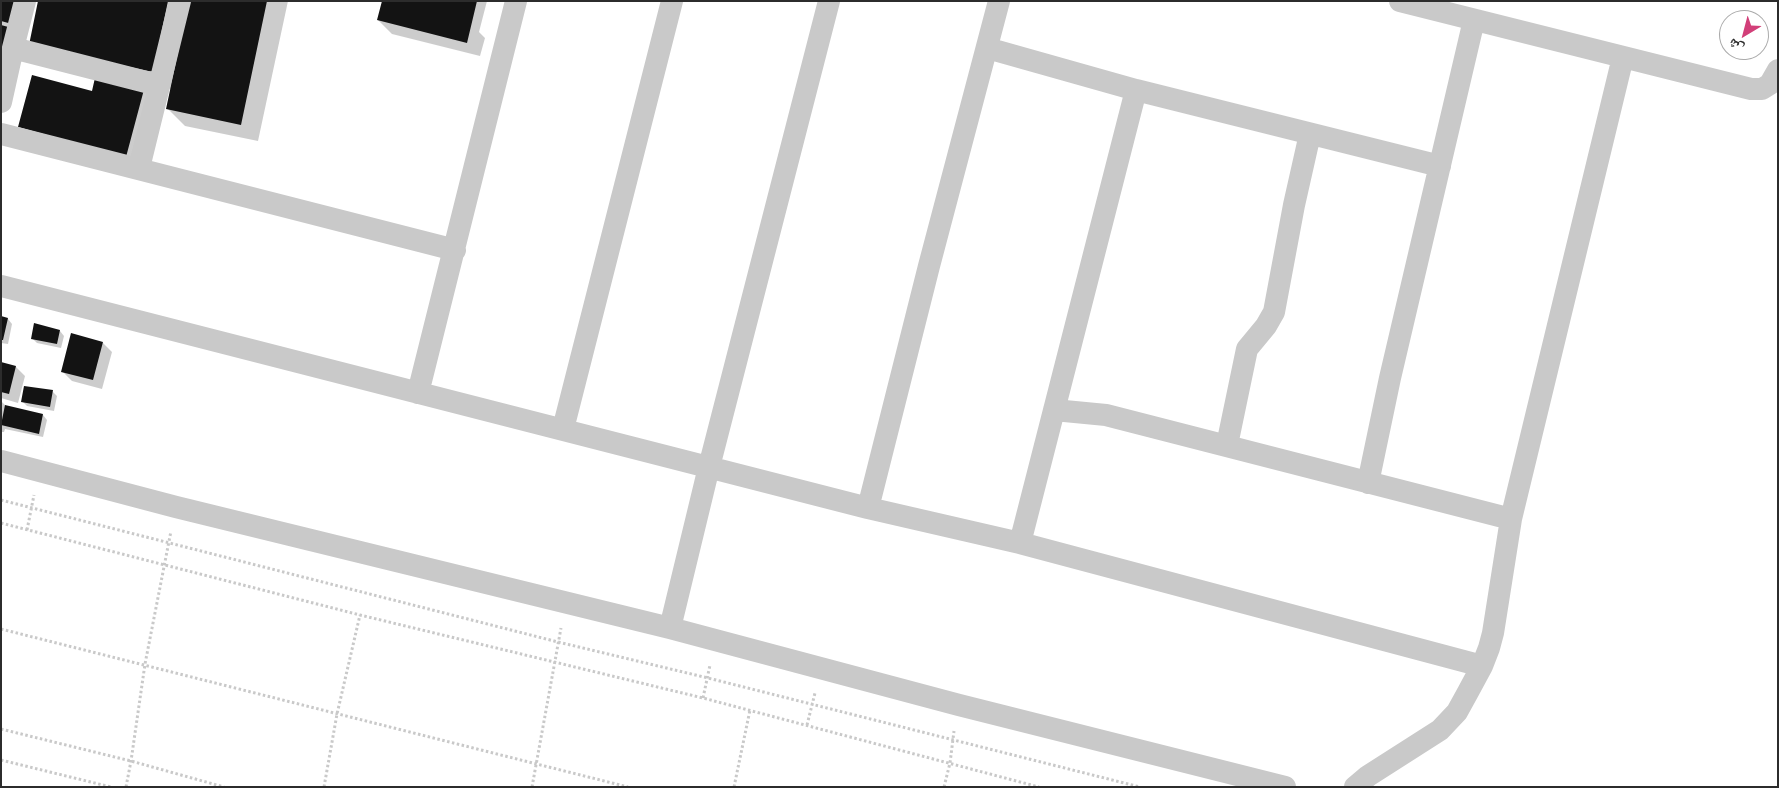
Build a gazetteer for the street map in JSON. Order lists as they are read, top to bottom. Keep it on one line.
{"north":"bottom left"}
